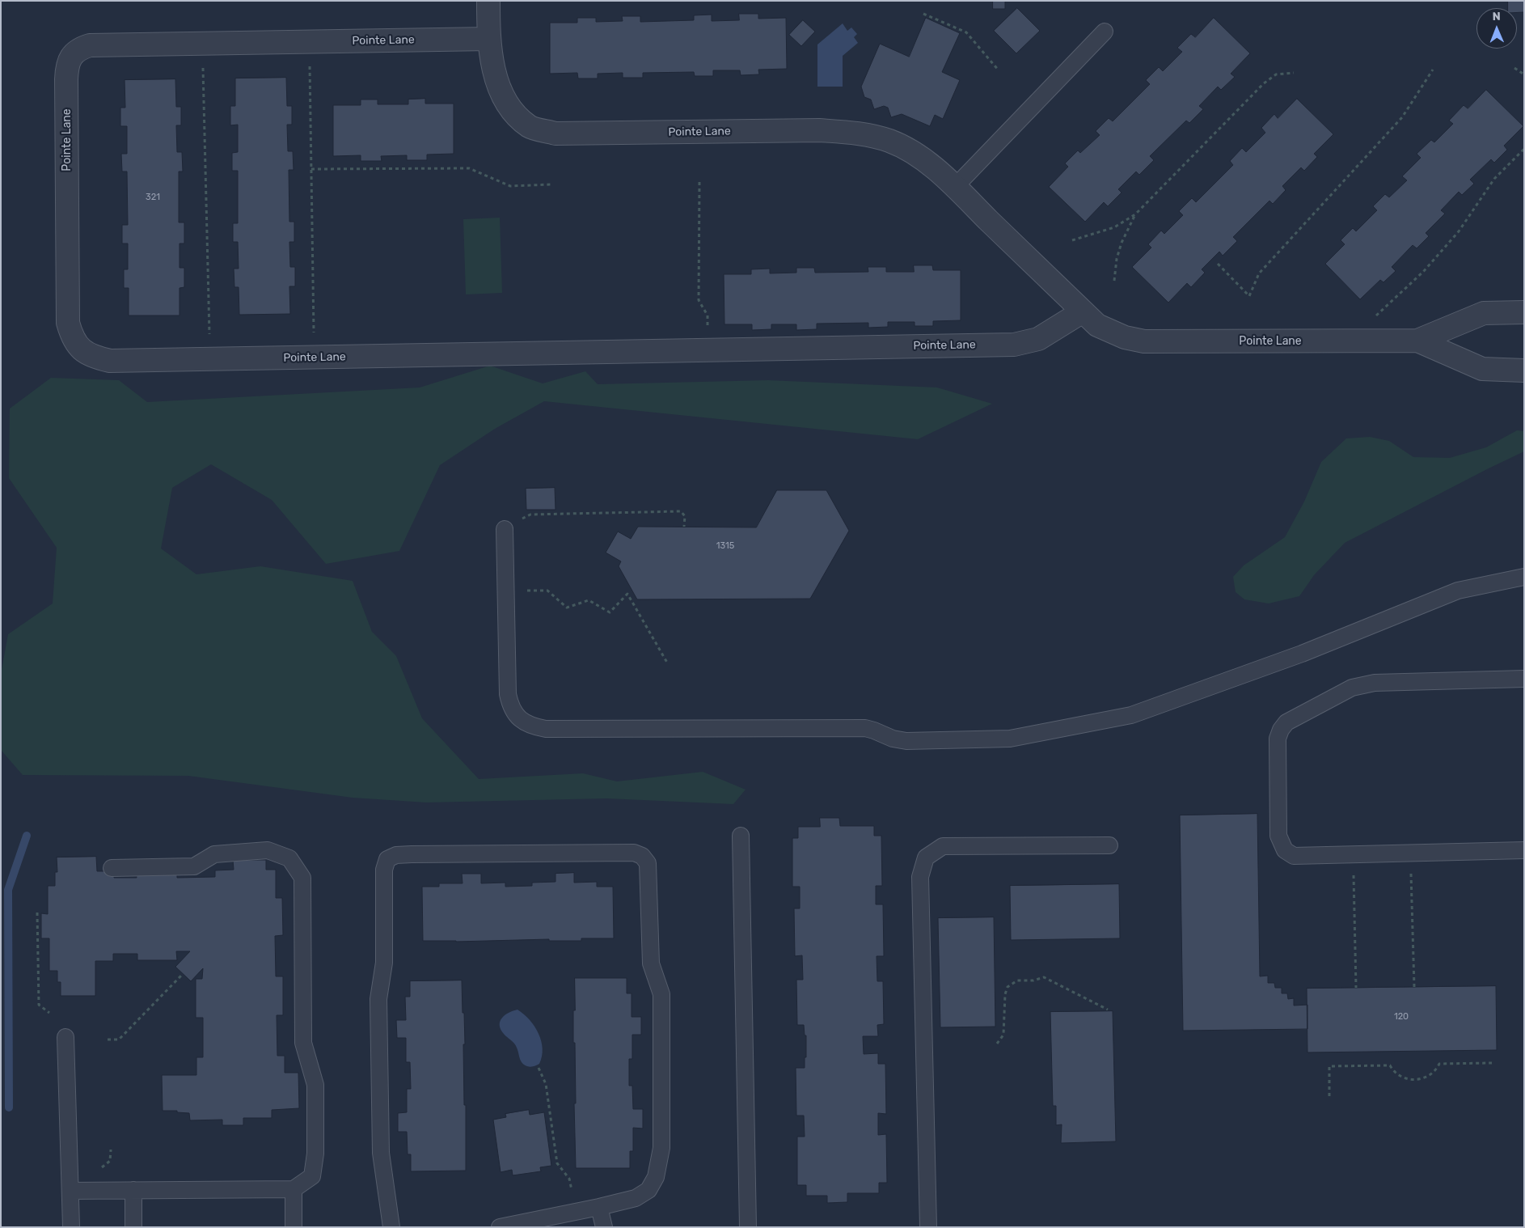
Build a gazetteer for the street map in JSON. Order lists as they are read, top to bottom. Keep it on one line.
{"streets":{"street":["Pointe Lane"]},"house_numbers":["321","1315","120"],"north":"top"}
